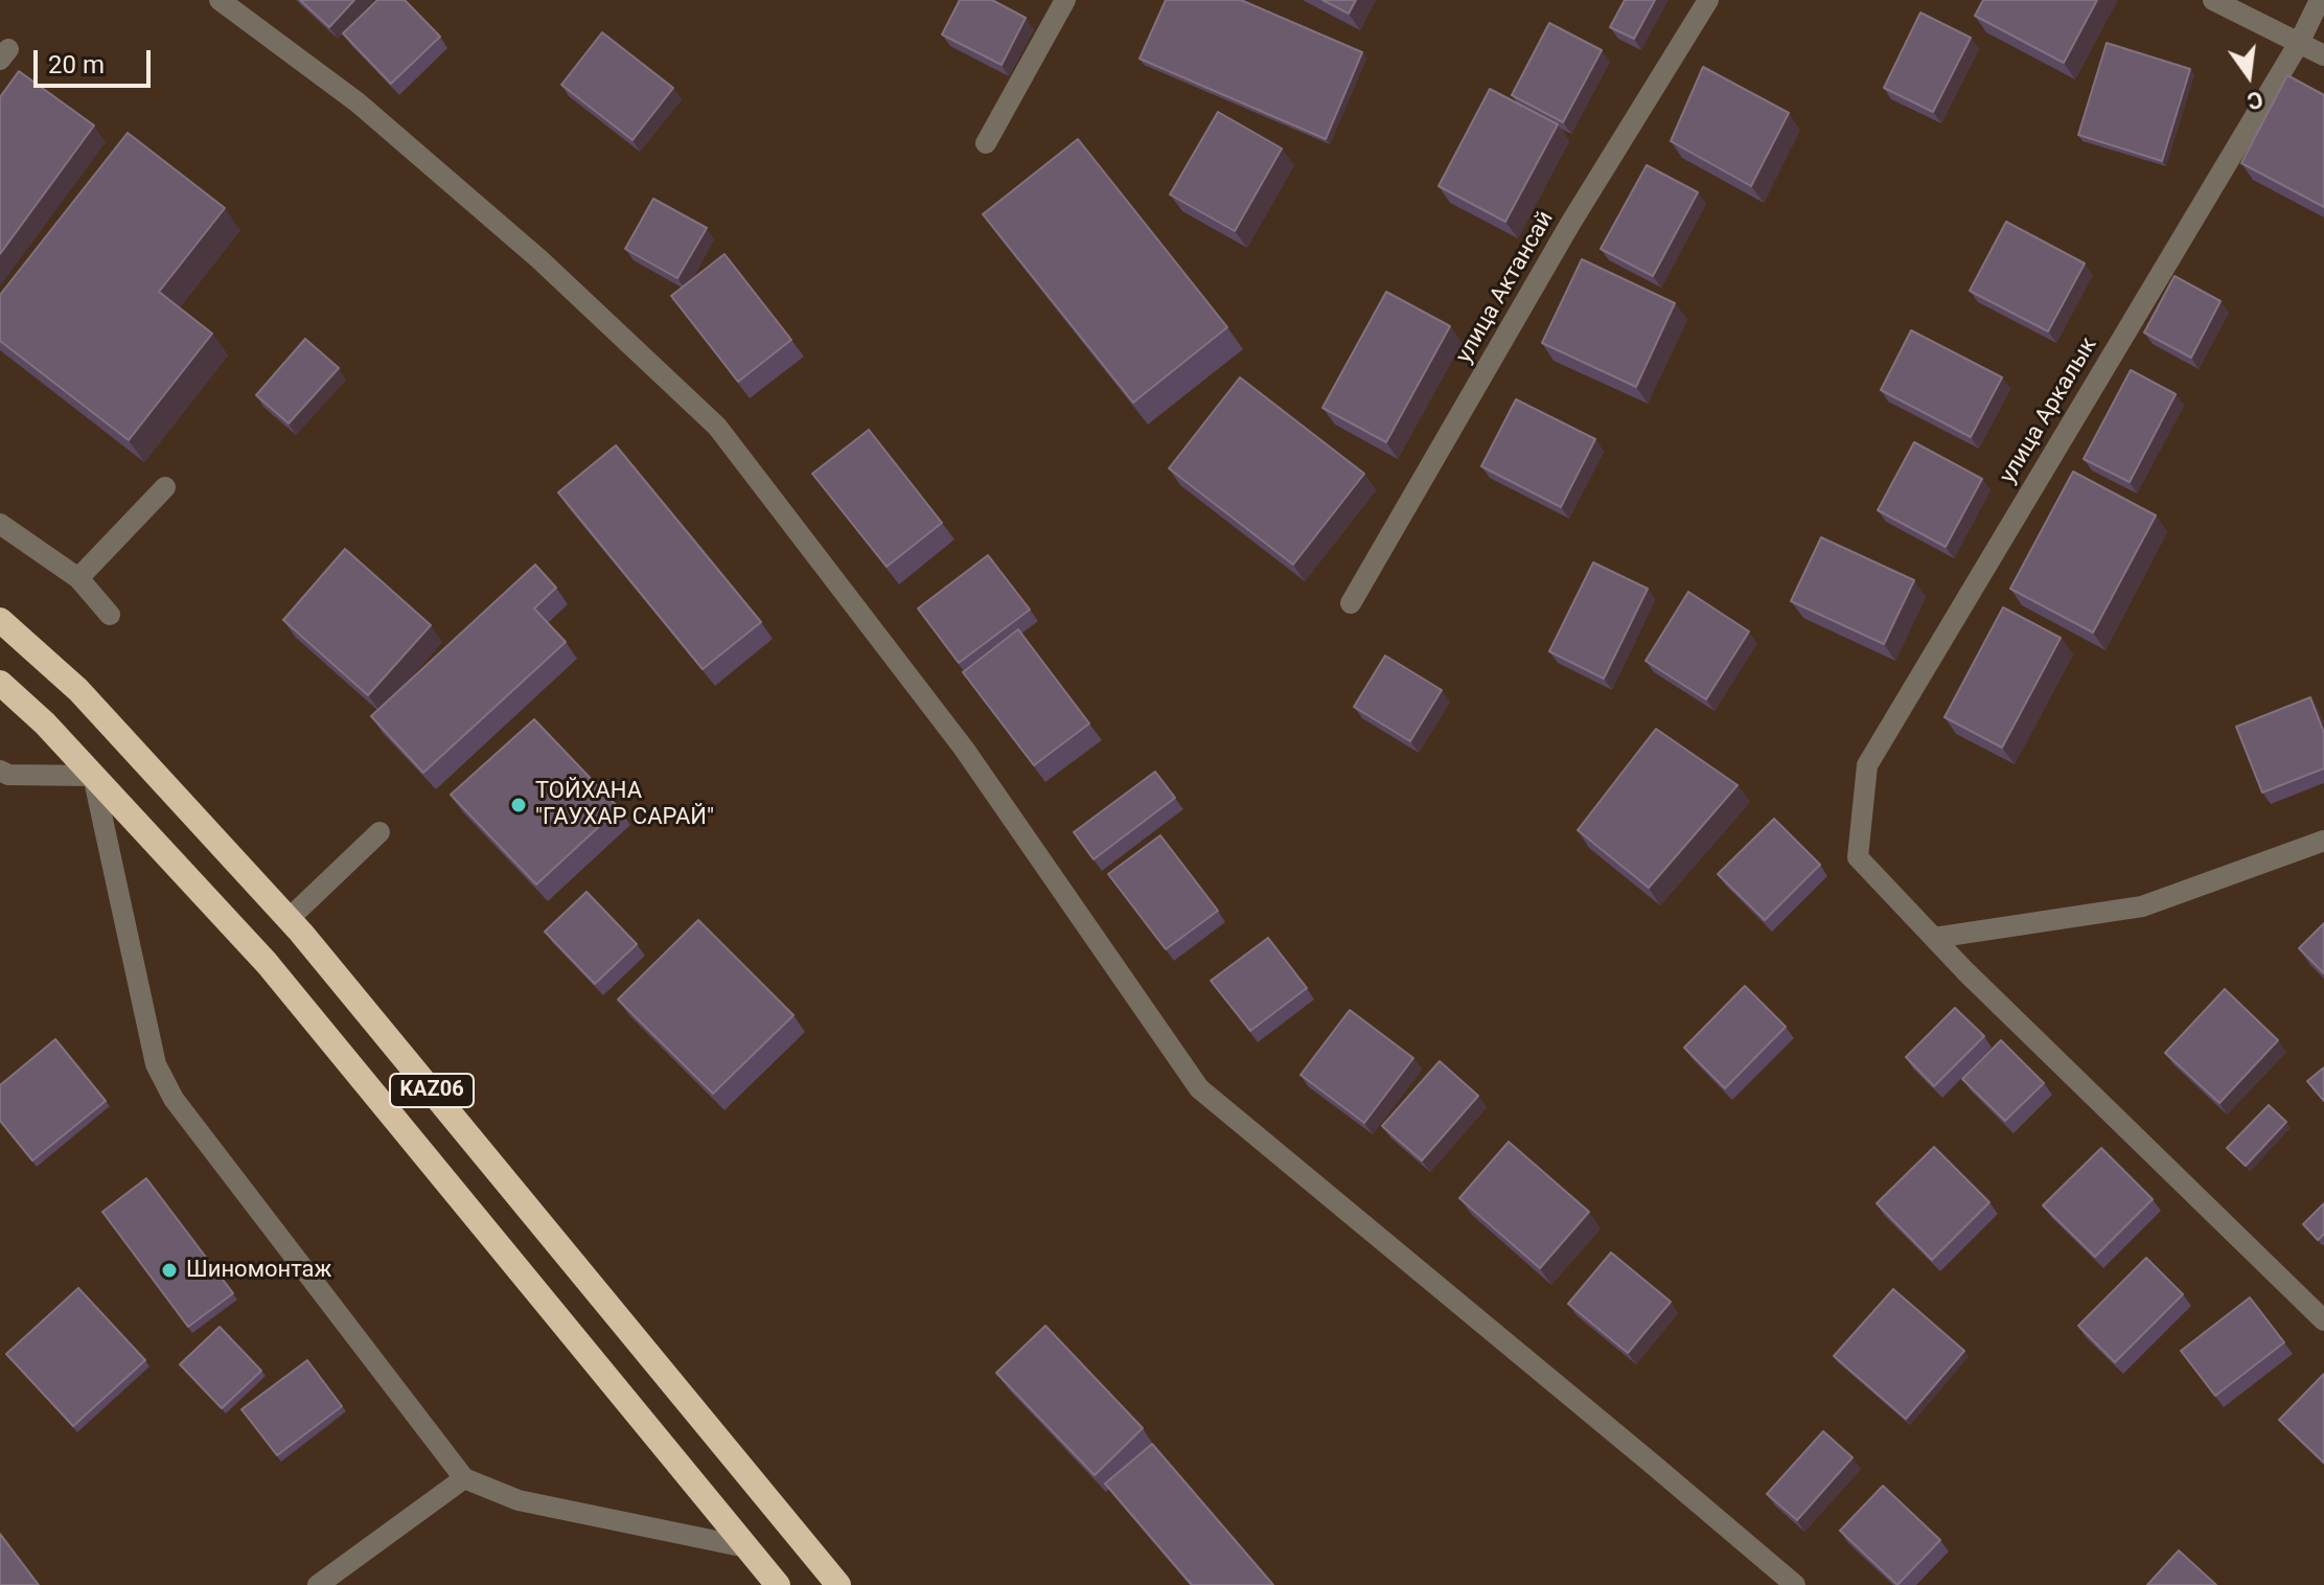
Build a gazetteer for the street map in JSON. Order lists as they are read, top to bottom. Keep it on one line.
{"streets":{"highway":["KАZ06"],"street":["улица Актансай","улица Аркалык"]},"places":["ТОЙХАНА \"ГАУХАР САРАЙ\"","Шиномонтаж"],"scale_bar":"20 m","north":"bottom"}
